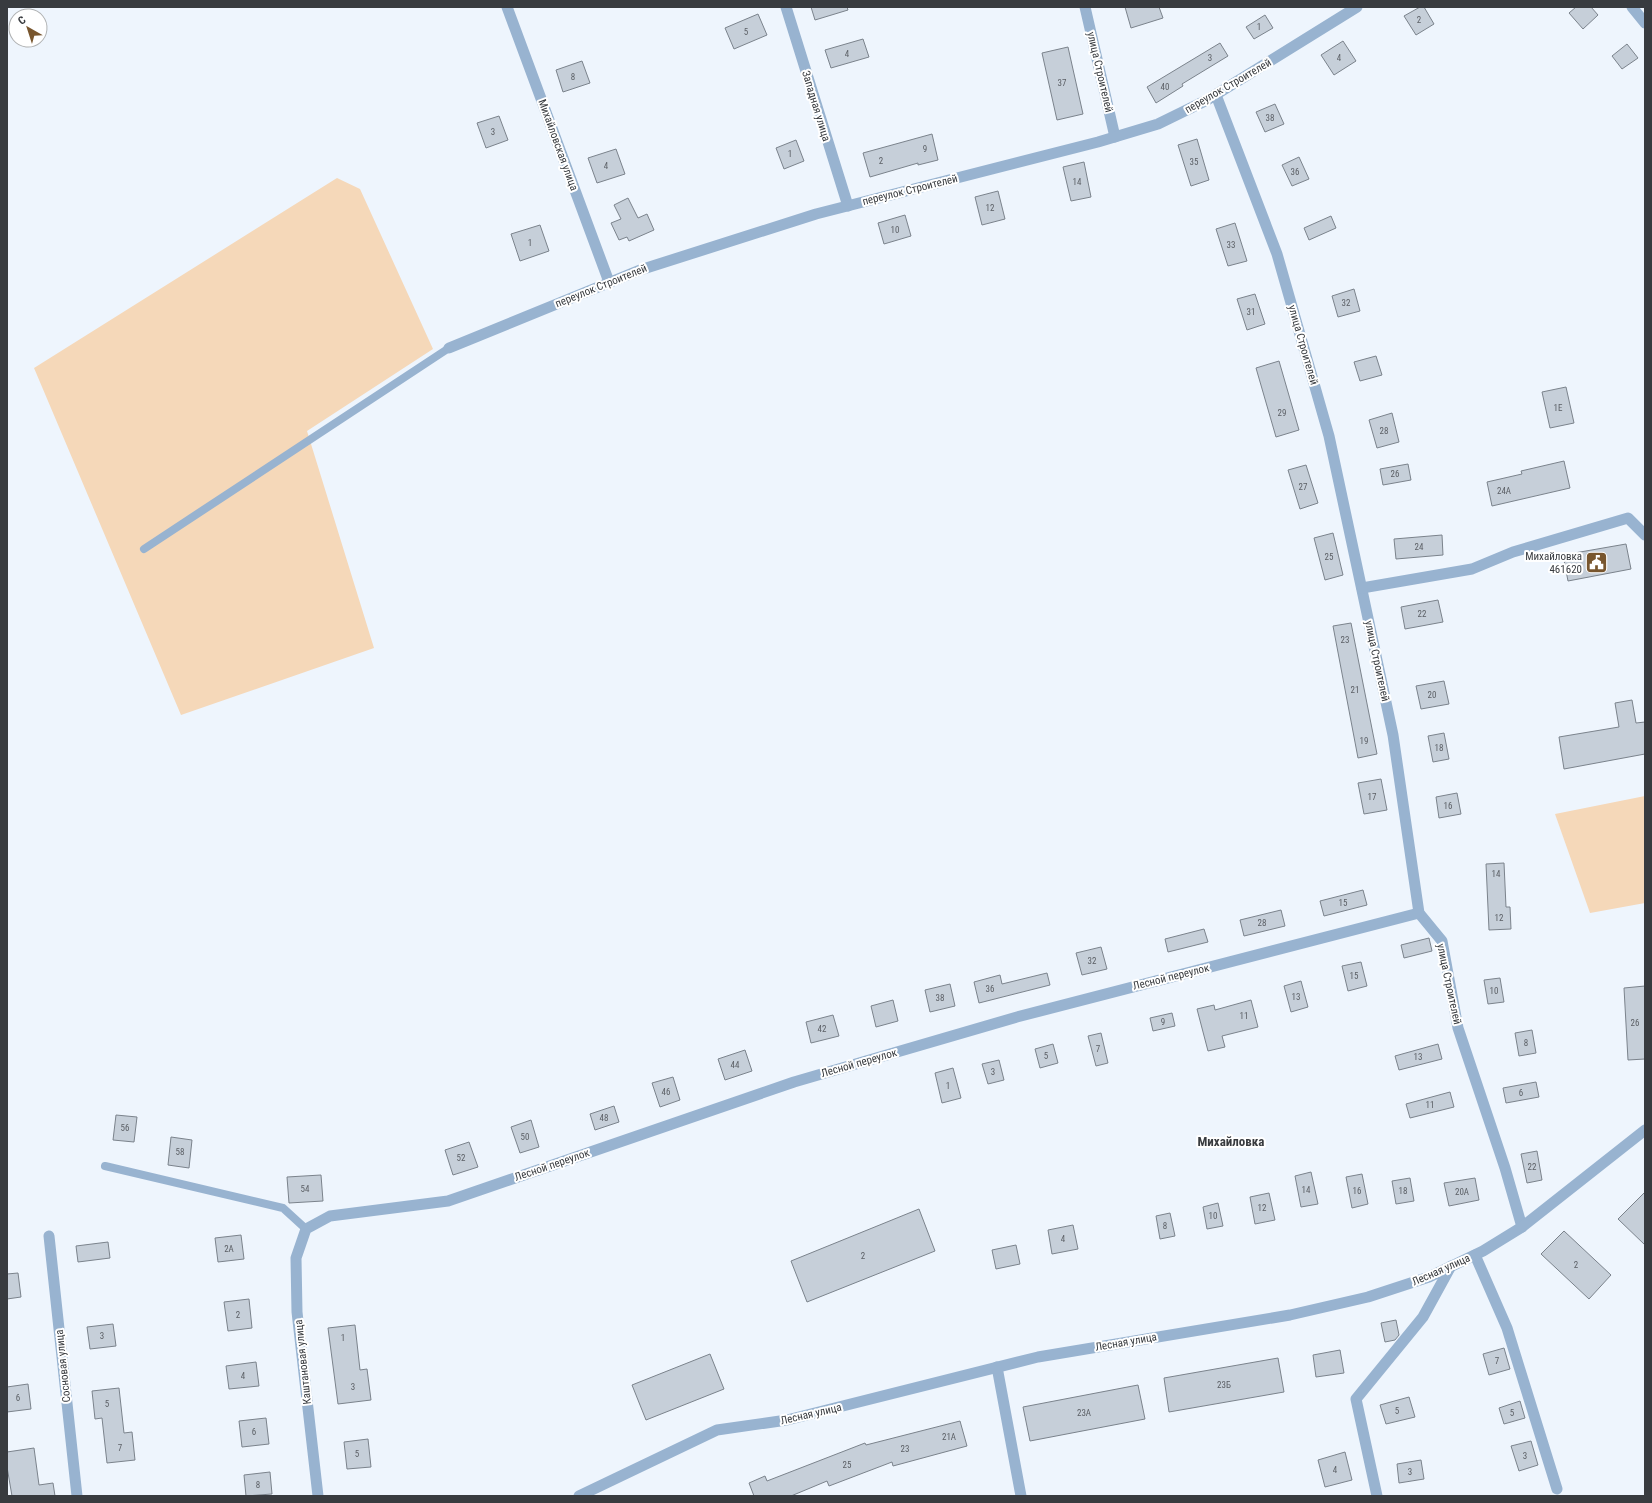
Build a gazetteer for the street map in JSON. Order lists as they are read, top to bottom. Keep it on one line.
{"streets":{"street":["улица Строителей","переулок Строителей","Западная улица","Михайловская улица","Лесной переулок","Лесная улица","Каштановая улица","Сосновая улица"]},"crossings":[["улица Строителей","переулок Строителей"],["улица Строителей","Лесной переулок"],["улица Строителей","Лесная улица"],["переулок Строителей","Западная улица"],["переулок Строителей","Михайловская улица"],["Лесной переулок","Каштановая улица"]],"districts":["Михайловка"],"places":{"public building":["Михайловка 461620"]},"house_numbers":["2","1","5","4","3","4","8","37","40","38","3","9","1","2","35","4","36","14","12","10","1","33","32","31","1Е","29","28","26","27","24А","24","25","22","23","21","20","19","18","17","16","14","15","12","28","32","15","36","10","13","38","11","9","26","42","8","7","5","13","44","3","1","46","6","11","48","56","50","58","52","22","54","14","16","18","20А","12","10","8","4","2А","2","2","2","3","1","7","4","23Б","3","6","5","5","23А","5","6","21А","7","23","5","3","25","4","3","8"],"north":"top left"}
